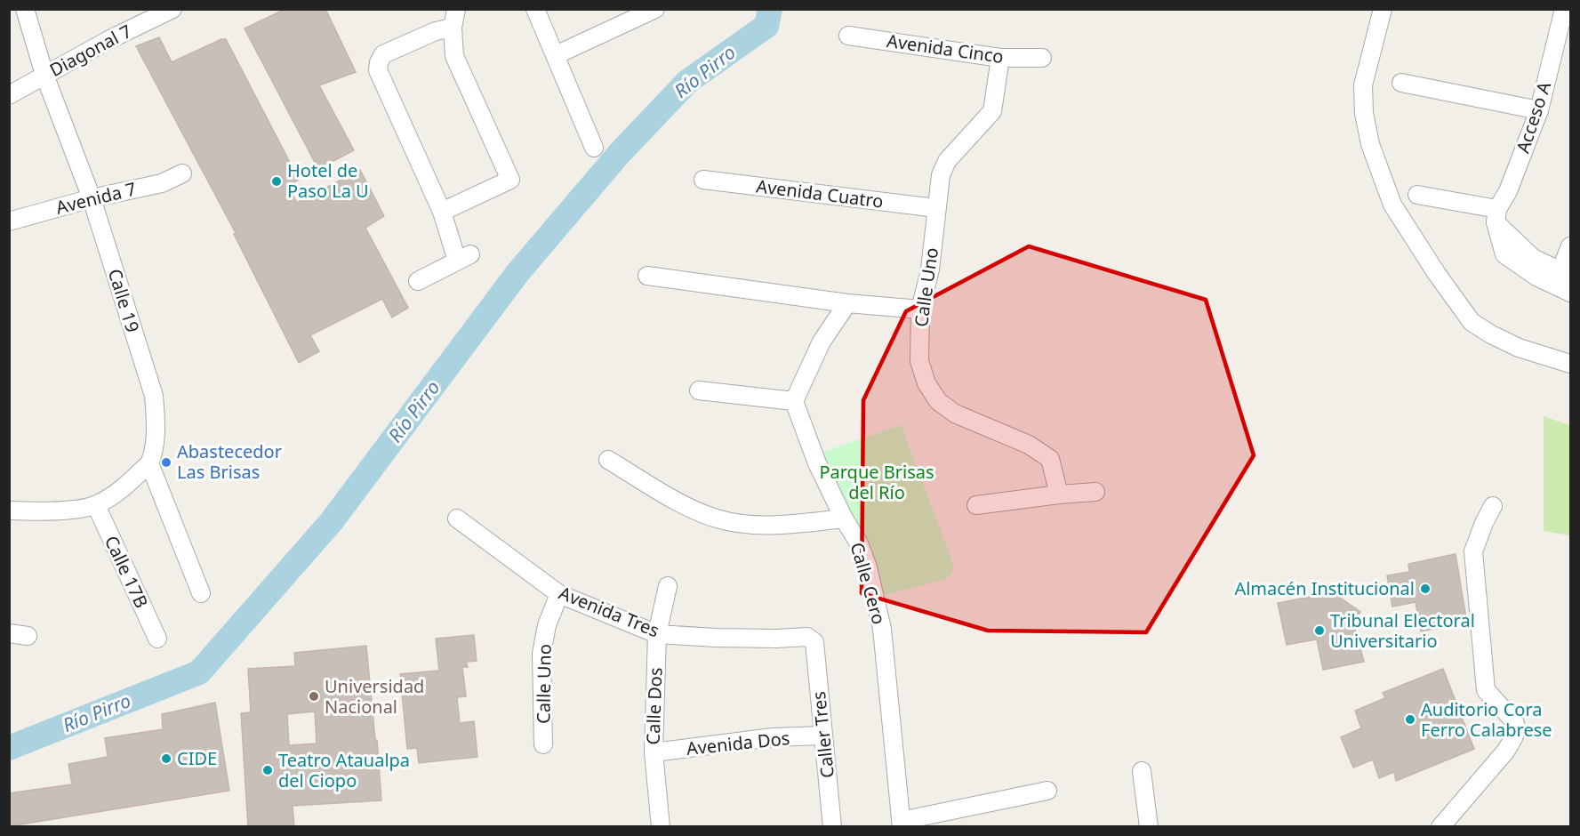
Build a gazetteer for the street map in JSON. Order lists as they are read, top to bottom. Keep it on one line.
{"streets":{"street":["Avenida Cinco","Diagonal 7","Acceso A","Avenida Cuatro","Avenida 7","Calle Uno","Calle 19","Calle 17B","Calle Cero","Avenida Tres","Calle Dos","Caller Tres","Avenida Dos"]},"crossings":[["Avenida Cinco","Calle Uno"],["Diagonal 7","Calle 19"],["Avenida Cuatro","Calle Uno"],["Avenida 7","Calle 19"],["Calle Uno","Avenida Tres"],["Avenida Tres","Calle Dos"],["Avenida Tres","Caller Tres"],["Calle Dos","Avenida Dos"],["Caller Tres","Avenida Dos"]],"water":["Río Pirro"],"parks":["Parque Brisas del Río"],"places":["Hotel de Paso La U","Abastecedor Las Brisas","Almacén Institucional","Tribunal Electoral Universitario","Universidad Nacional","Auditorio Cora Ferro Calabrese","CIDE","Teatro Ataualpa del Ciopo"]}
